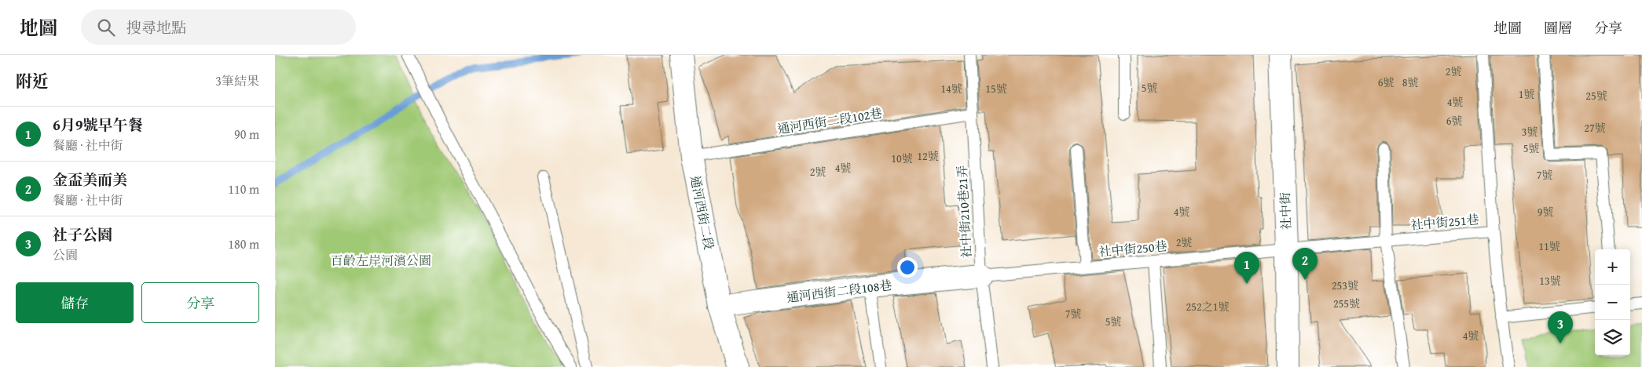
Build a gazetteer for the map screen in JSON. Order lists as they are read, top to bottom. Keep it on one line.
{"streets":{"street":["社中街","通河西街二段","通河西街二段108巷"],"lane":["通河西街二段102巷","社中街210巷21弄","社中街251巷","社中街250巷"]},"crossings":[["通河西街二段102巷","社中街210巷21弄"],["通河西街二段102巷","通河西街二段"],["社中街","社中街251巷"],["社中街","社中街250巷"],["社中街210巷21弄","社中街250巷"],["社中街210巷21弄","通河西街二段108巷"],["通河西街二段","通河西街二段108巷"],["社中街251巷","社中街250巷"],["社中街250巷","通河西街二段108巷"]],"parks":["百齡左岸河濱公園"],"house_numbers":["2號","6號","8號","5號","14號","15號","1號","25號","4號","6號","27號","3號","5號","12號","10號","4號","2號","7號","4號","9號","2號","11號","13號","253號","255號","252之1號","7號","5號","4號"],"page":{"header":"地圖","search":"搜尋地點","nav":["地圖","圖層","分享"],"heading":["附近","3筆結果"],"list":[{"mark":"1","name":"6月9號早午餐","note":"餐廳 · 社中街","value":"90 m"},{"mark":"2","name":"金盃美而美","note":"餐廳 · 社中街","value":"110 m"},{"mark":"3","name":"社子公園","note":"公園","value":"180 m"}],"pins":["2","1","3"],"map_buttons":["+","−"],"buttons":["儲存","分享"]}}
